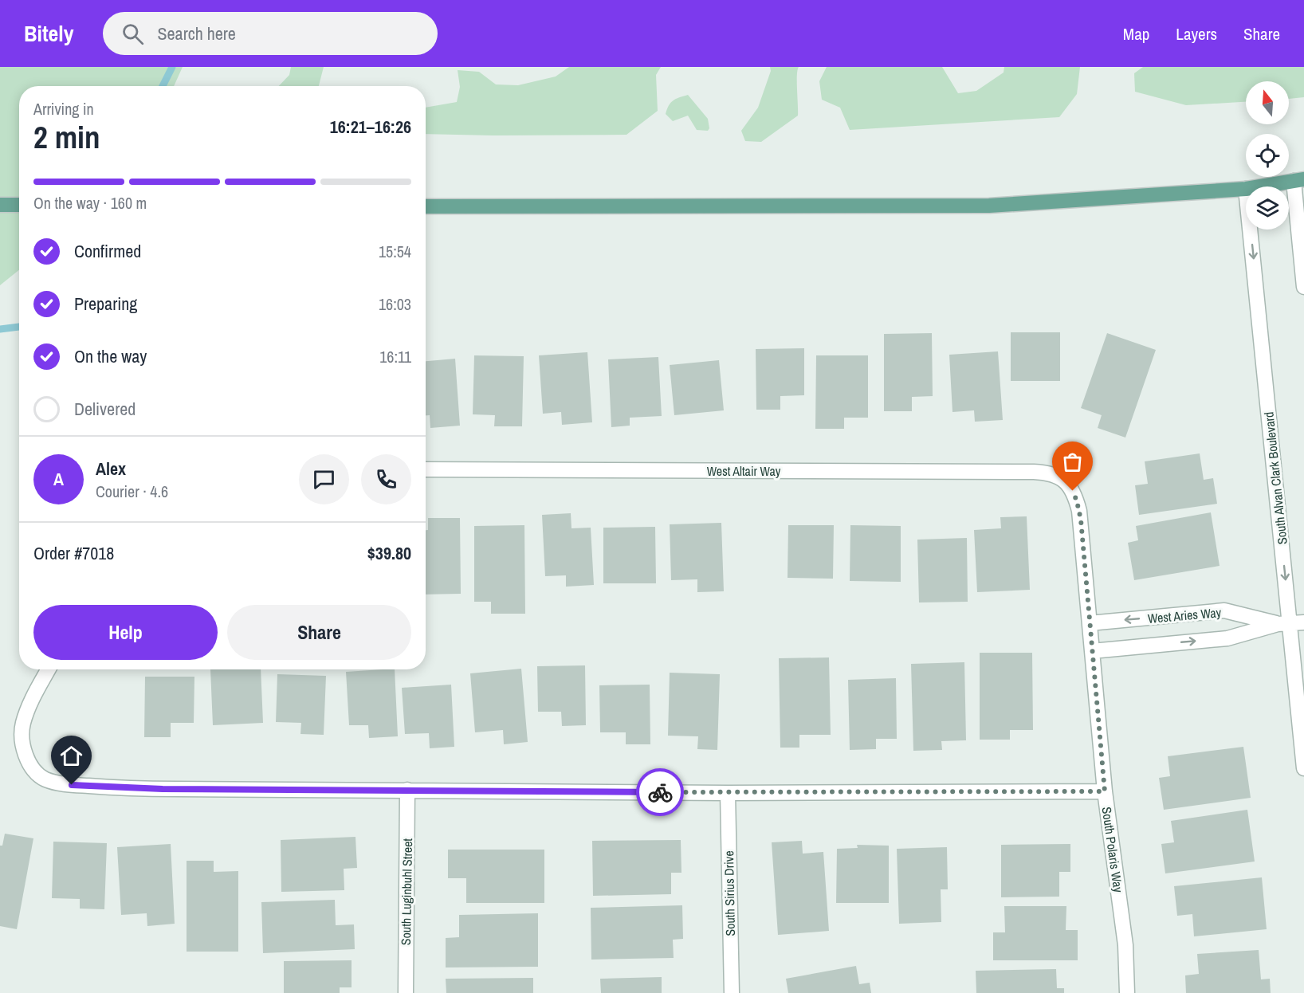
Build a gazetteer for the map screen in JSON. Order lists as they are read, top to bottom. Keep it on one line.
{"streets":{"street":["West Altair Way","South Alvan Clark Boulevard","West Aries Way","South Polaris Way","South Luginbuhl Street","South Sirius Drive"]},"crossings":[["West Altair Way","South Polaris Way"],["South Alvan Clark Boulevard","West Aries Way"],["West Aries Way","South Polaris Way"]],"one_way":["South Alvan Clark Boulevard"],"north":"top","page":{"header":"Bitely","search":"Search here","nav":["Map","Layers","Share"],"heading":["2 min","Arriving in","16:21–16:26"],"panel":["Alex","Courier · 4.6","Order #7018","$39.80"],"bar":"On the way · 160 m","list":[["Confirmed","15:54"],["Preparing","16:03"],["On the way","16:11"],"Delivered"],"round":"A","buttons":["Help","Share"]}}
